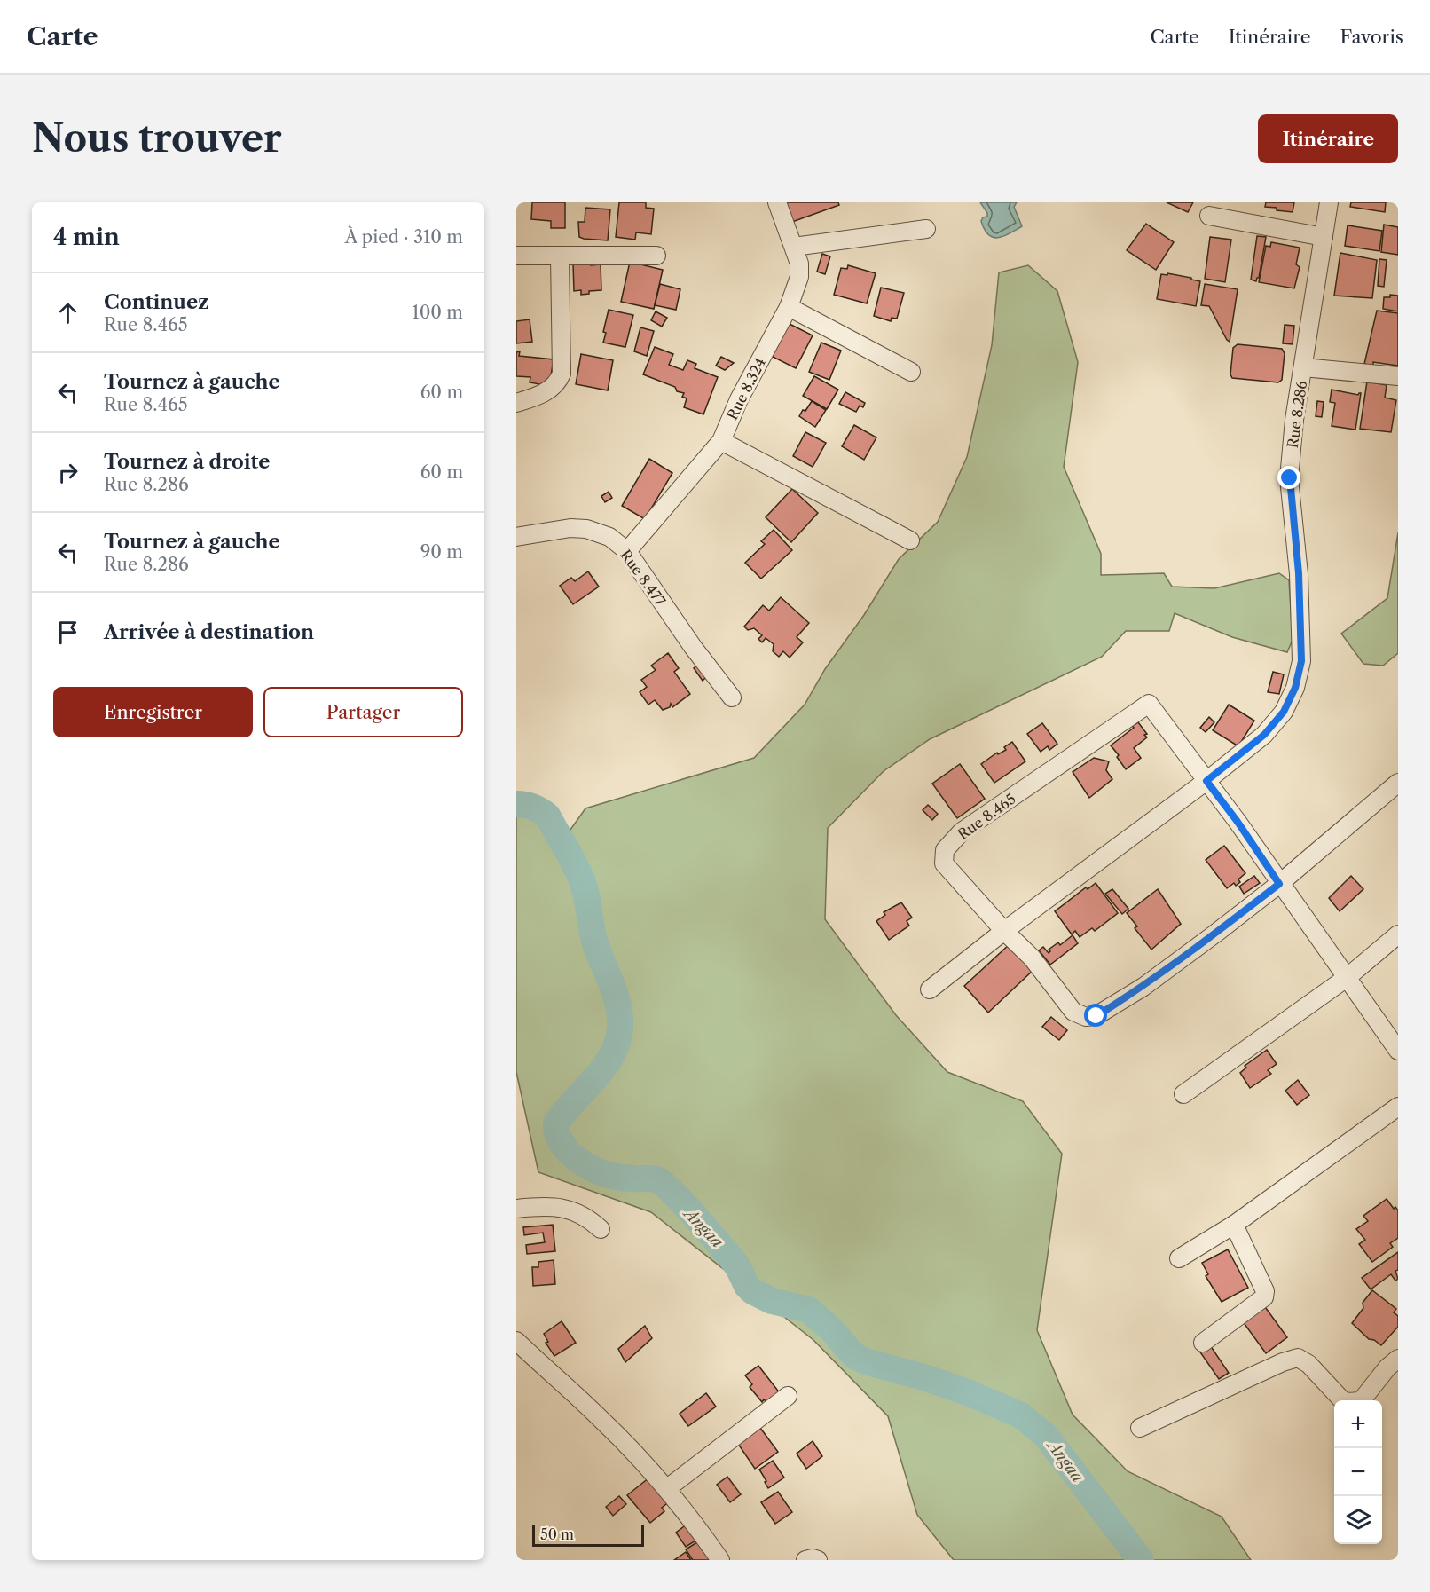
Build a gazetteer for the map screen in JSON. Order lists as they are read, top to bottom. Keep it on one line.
{"streets":{"street":["Rue 8.324","Rue 8.286","Rue 8.477","Rue 8.465"]},"crossings":[["Rue 8.324","Rue 8.477"],["Rue 8.286","Rue 8.465"]],"water":["Angaa"],"scale_bar":"50 m","page":{"header":"Carte","nav":["Carte","Itinéraire","Favoris"],"buttons":["Itinéraire",["Enregistrer","Partager"]],"title":"Nous trouver","heading":["4 min","À pied · 310 m"],"list":[["Continuez","Rue 8.465","100 m"],["Tournez à gauche","Rue 8.465","60 m"],["Tournez à droite","Rue 8.286","60 m"],["Tournez à gauche","Rue 8.286","90 m"],"Arrivée à destination"],"map_buttons":["+","−"],"scale":"50 m"}}
